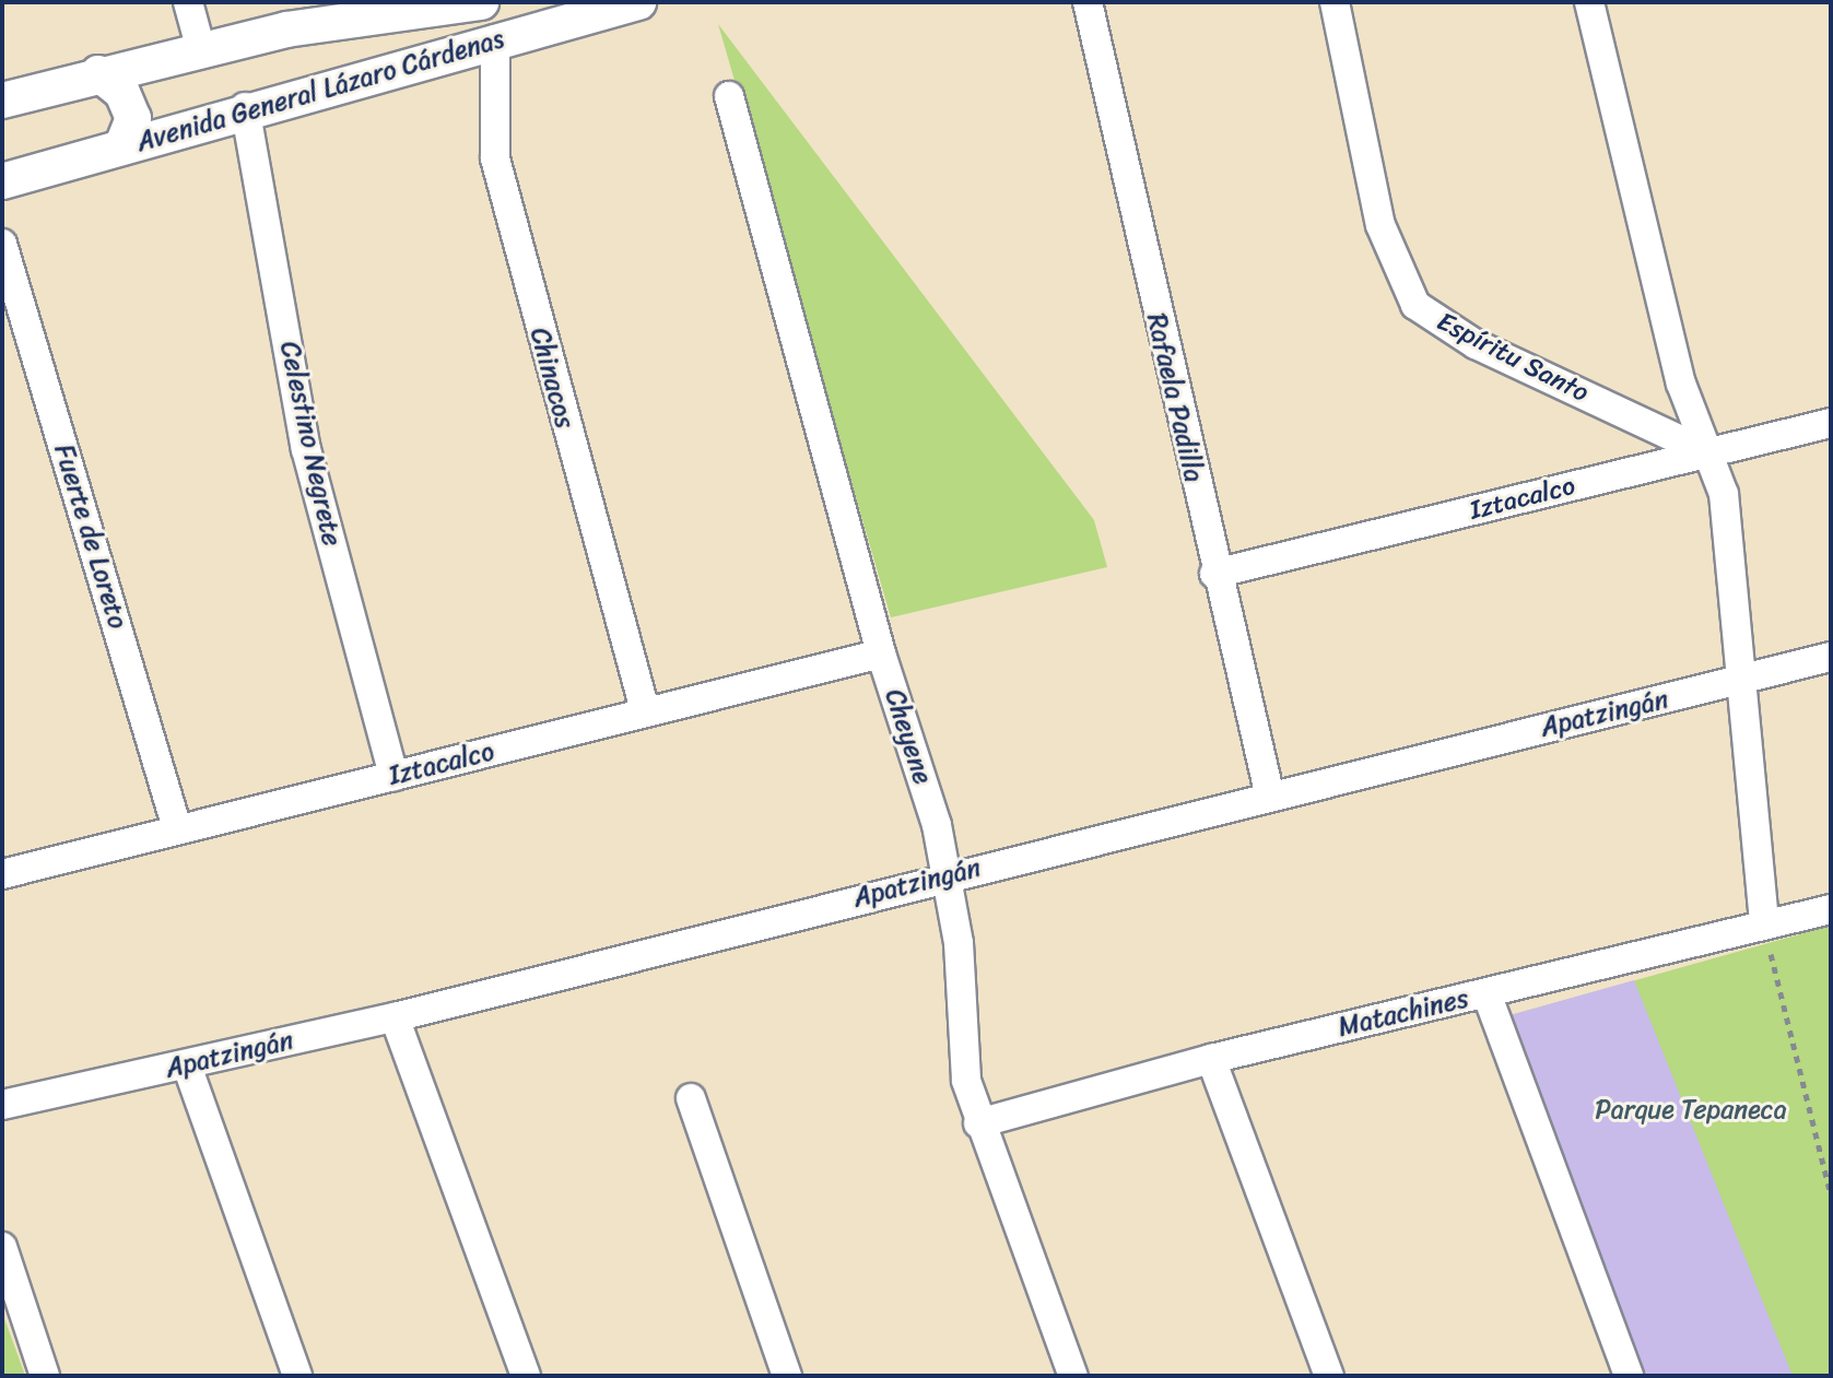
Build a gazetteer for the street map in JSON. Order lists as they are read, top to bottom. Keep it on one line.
{"streets":{"street":["Avenida General Lázaro Cárdenas","Espíritu Santo","Chinacos","Rafaela Padilla","Celestino Negrete","Iztacalco","Fuerte de Loreto","Apatzingán","Cheyene","Matachines"]},"crossings":[["Avenida General Lázaro Cárdenas","Chinacos"],["Avenida General Lázaro Cárdenas","Celestino Negrete"],["Espíritu Santo","Iztacalco"],["Chinacos","Iztacalco"],["Rafaela Padilla","Iztacalco"],["Rafaela Padilla","Apatzingán"],["Celestino Negrete","Iztacalco"],["Iztacalco","Fuerte de Loreto"],["Iztacalco","Cheyene"],["Apatzingán","Cheyene"],["Cheyene","Matachines"]],"parks":["Parque Tepaneca"]}
